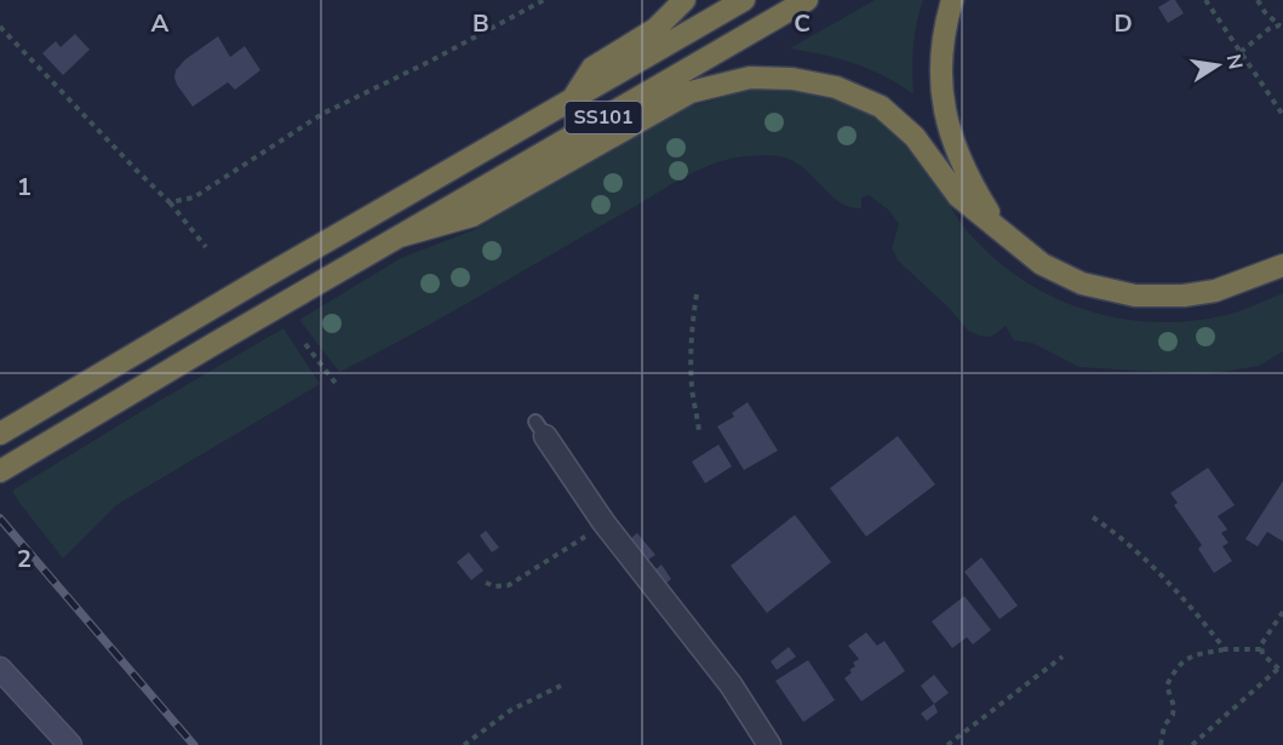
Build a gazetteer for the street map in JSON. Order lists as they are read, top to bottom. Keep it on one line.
{"streets":{"highway":["SS101"]},"north":"right","grid":{"columns":["A","B","C","D"],"rows":["1","2"]}}
